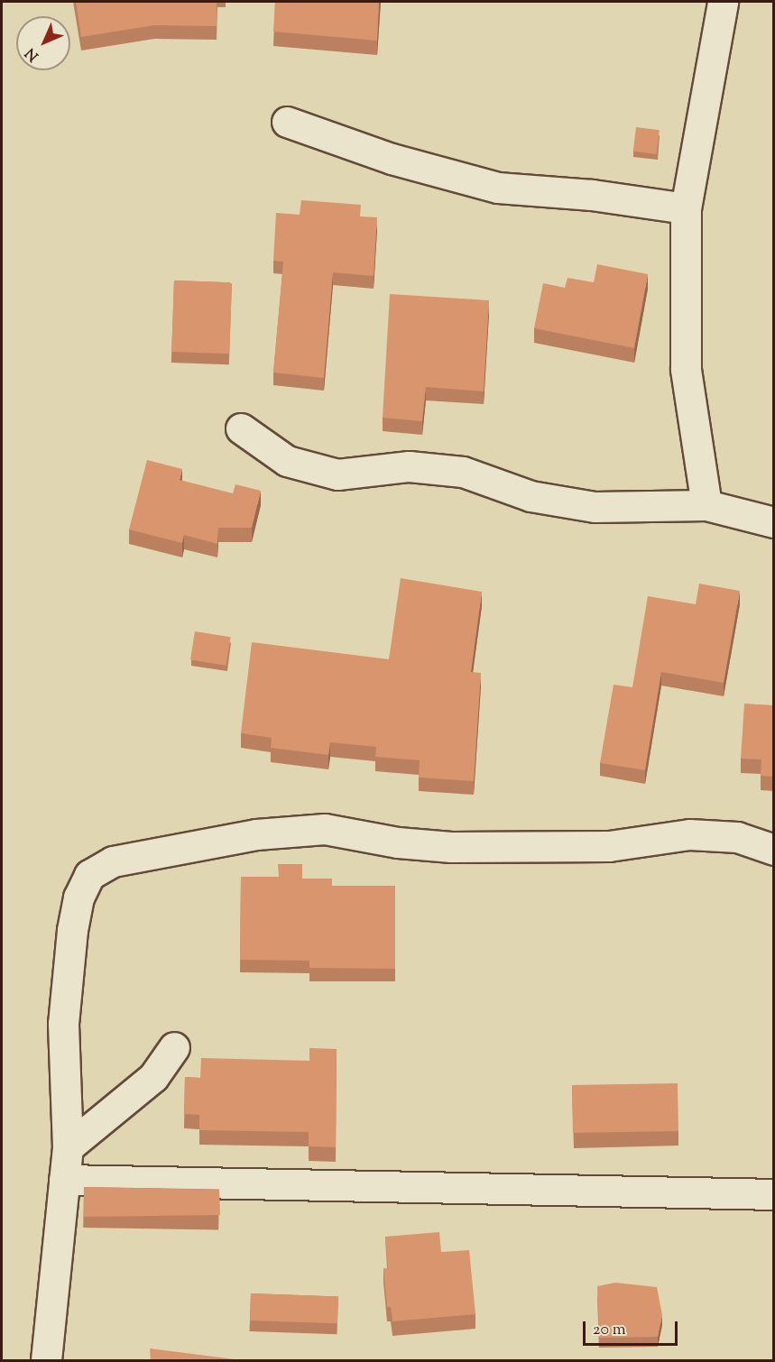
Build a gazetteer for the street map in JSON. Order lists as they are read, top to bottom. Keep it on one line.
{"scale_bar":"20 m","north":"bottom left"}
